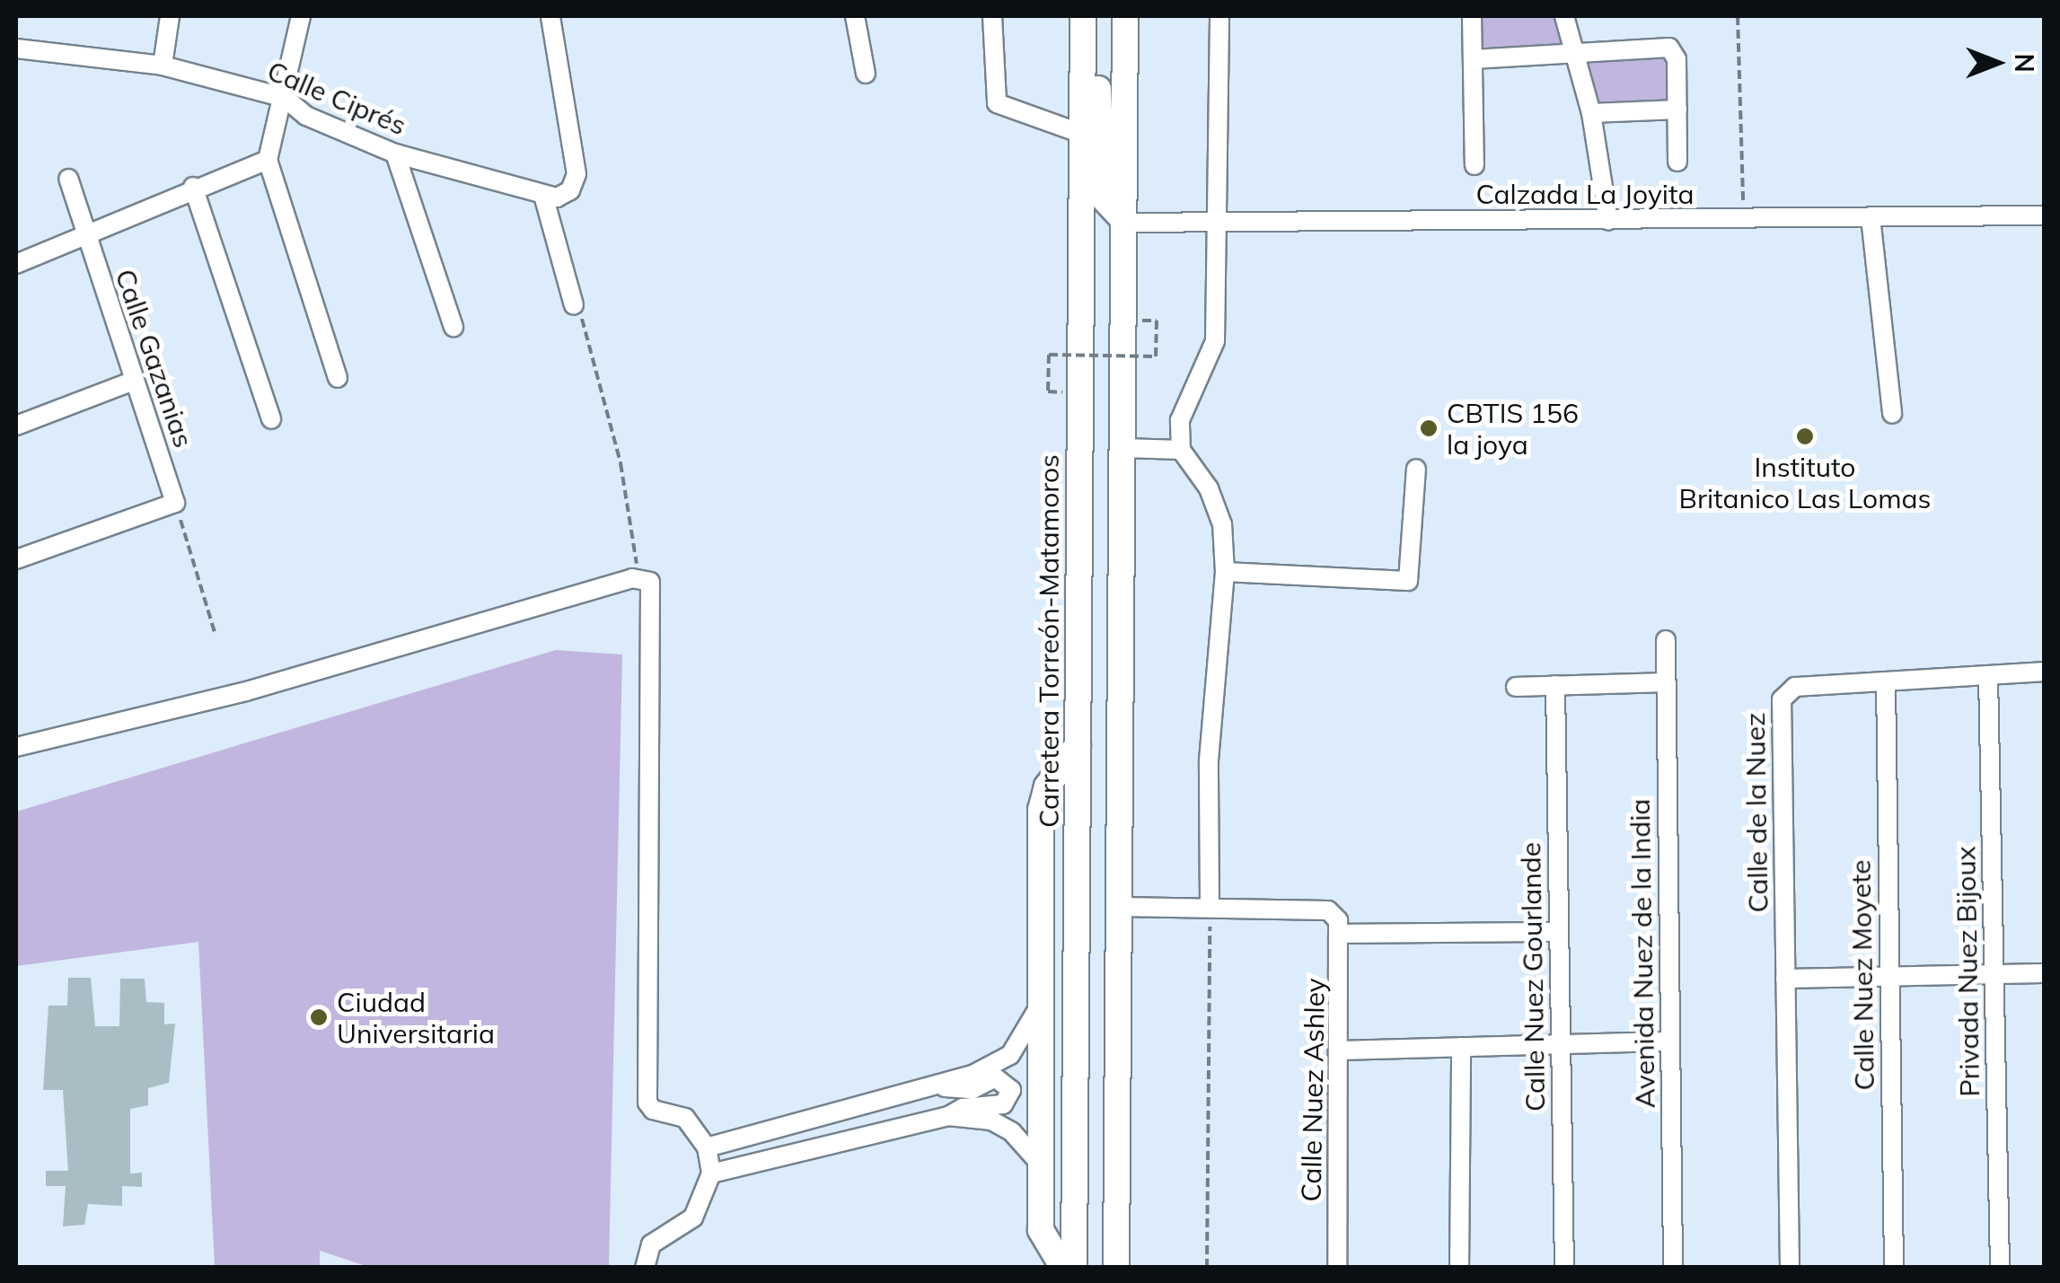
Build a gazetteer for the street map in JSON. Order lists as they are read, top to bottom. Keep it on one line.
{"streets":{"highway":["Carretera Torreón-Matamoros"],"street":["Calle Ciprés","Calzada La Joyita","Calle Gazanias","Calle de la Nuez","Avenida Nuez de la India","Privada Nuez Bijoux","Calle Nuez Moyete","Calle Nuez Gourlande","Calle Nuez Ashley"]},"crossings":[["Calle de la Nuez","Privada Nuez Bijoux"],["Calle de la Nuez","Calle Nuez Moyete"]],"places":["CBTIS 156 la joya","Instituto Britanico Las Lomas","Ciudad Universitaria"],"north":"right"}
